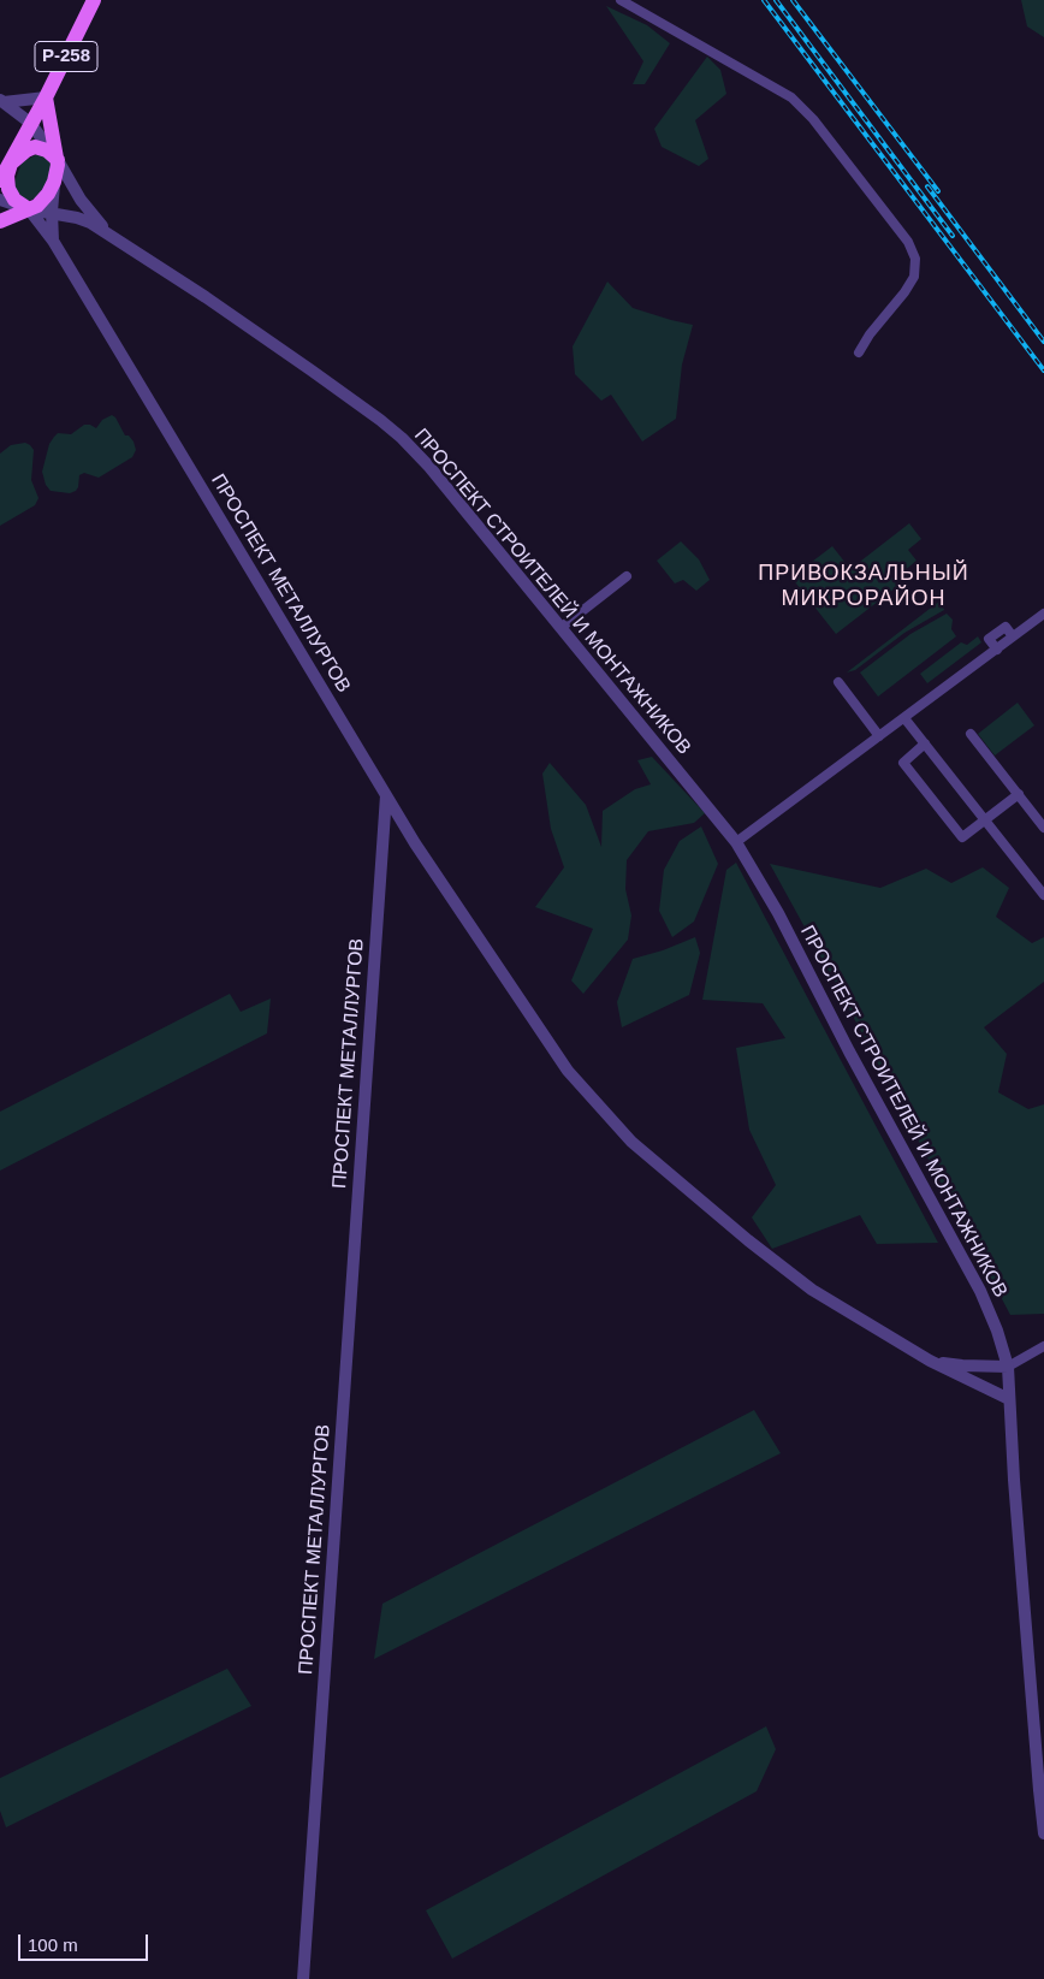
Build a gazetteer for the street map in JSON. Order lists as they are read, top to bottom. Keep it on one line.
{"streets":{"main road":["Р-258"],"street":["ПРОСПЕКТ МЕТАЛЛУРГОВ","ПРОСПЕКТ СТРОИТЕЛЕЙ И МОНТАЖНИКОВ"]},"crossings":[["Р-258","ПРОСПЕКТ МЕТАЛЛУРГОВ"],["Р-258","ПРОСПЕКТ СТРОИТЕЛЕЙ И МОНТАЖНИКОВ"],["ПРОСПЕКТ МЕТАЛЛУРГОВ","ПРОСПЕКТ СТРОИТЕЛЕЙ И МОНТАЖНИКОВ"]],"districts":["ПРИВОКЗАЛЬНЫЙ МИКРОРАЙОН"],"scale_bar":"100 m"}
